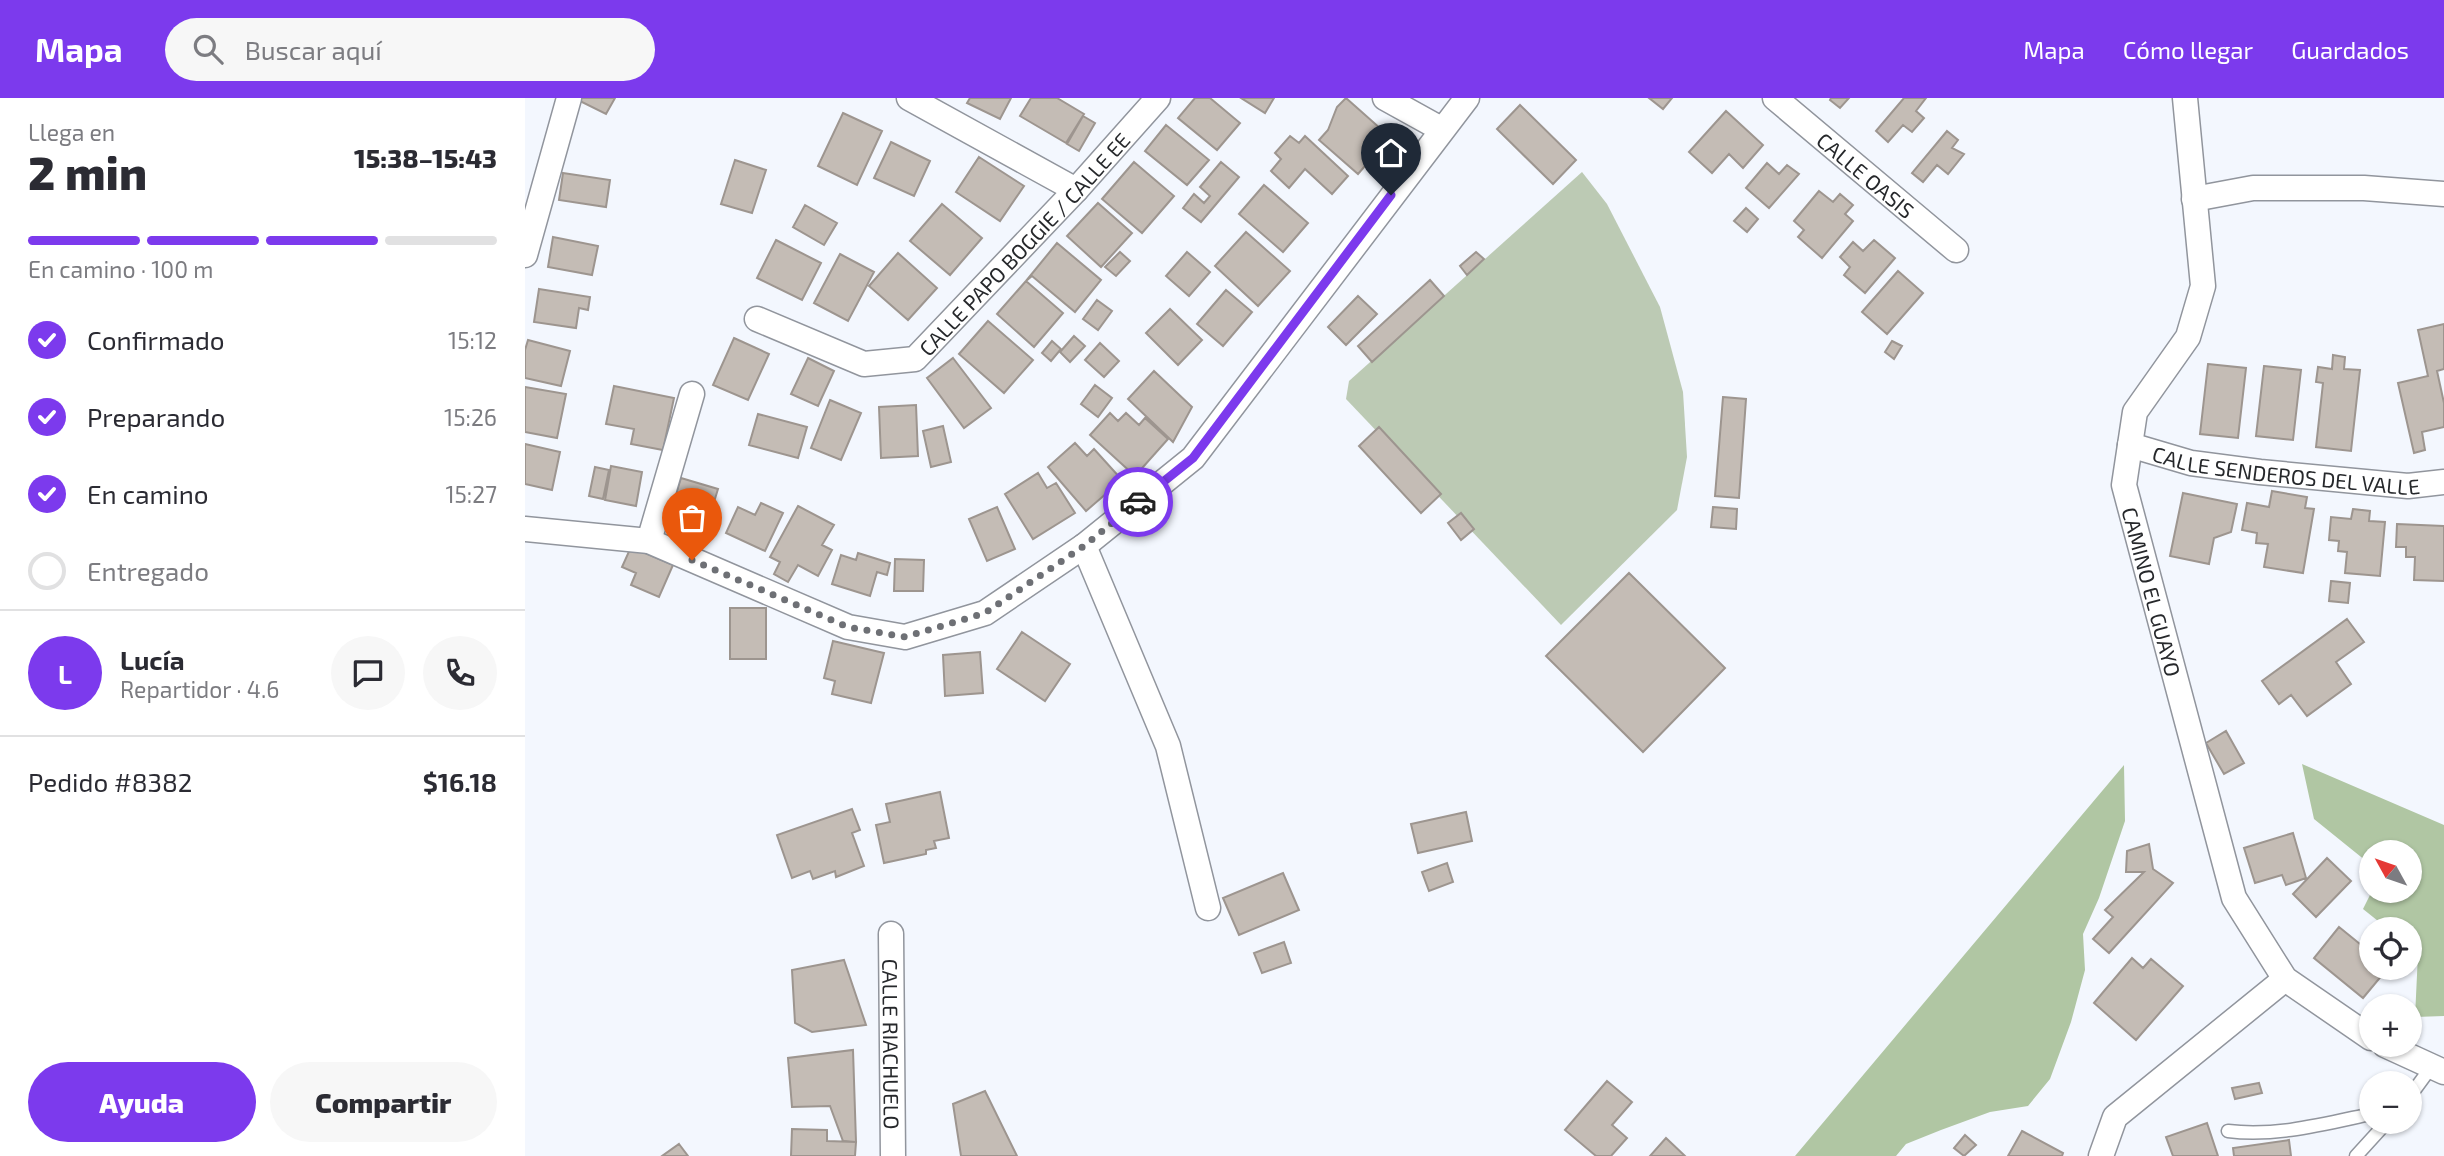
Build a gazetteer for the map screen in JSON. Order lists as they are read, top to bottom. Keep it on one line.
{"streets":{"street":["CALLE OASIS","CALLE PAPO BOGGIE / CALLE EE","CALLE SENDEROS DEL VALLE","CAMINO EL GUAYO","CALLE RIACHUELO"]},"crossings":[["CALLE SENDEROS DEL VALLE","CAMINO EL GUAYO"]],"north":"top left","page":{"header":"Mapa","search":"Buscar aquí","nav":["Mapa","Cómo llegar","Guardados"],"heading":["2 min","Llega en","15:38–15:43"],"panel":["Lucía","Repartidor · 4.6","Pedido #8382","$16.18"],"bar":"En camino · 100 m","list":[["Confirmado","15:12"],["Preparando","15:26"],["En camino","15:27"],"Entregado"],"round":"L","map_buttons":["+","−"],"buttons":["Ayuda","Compartir"]}}
